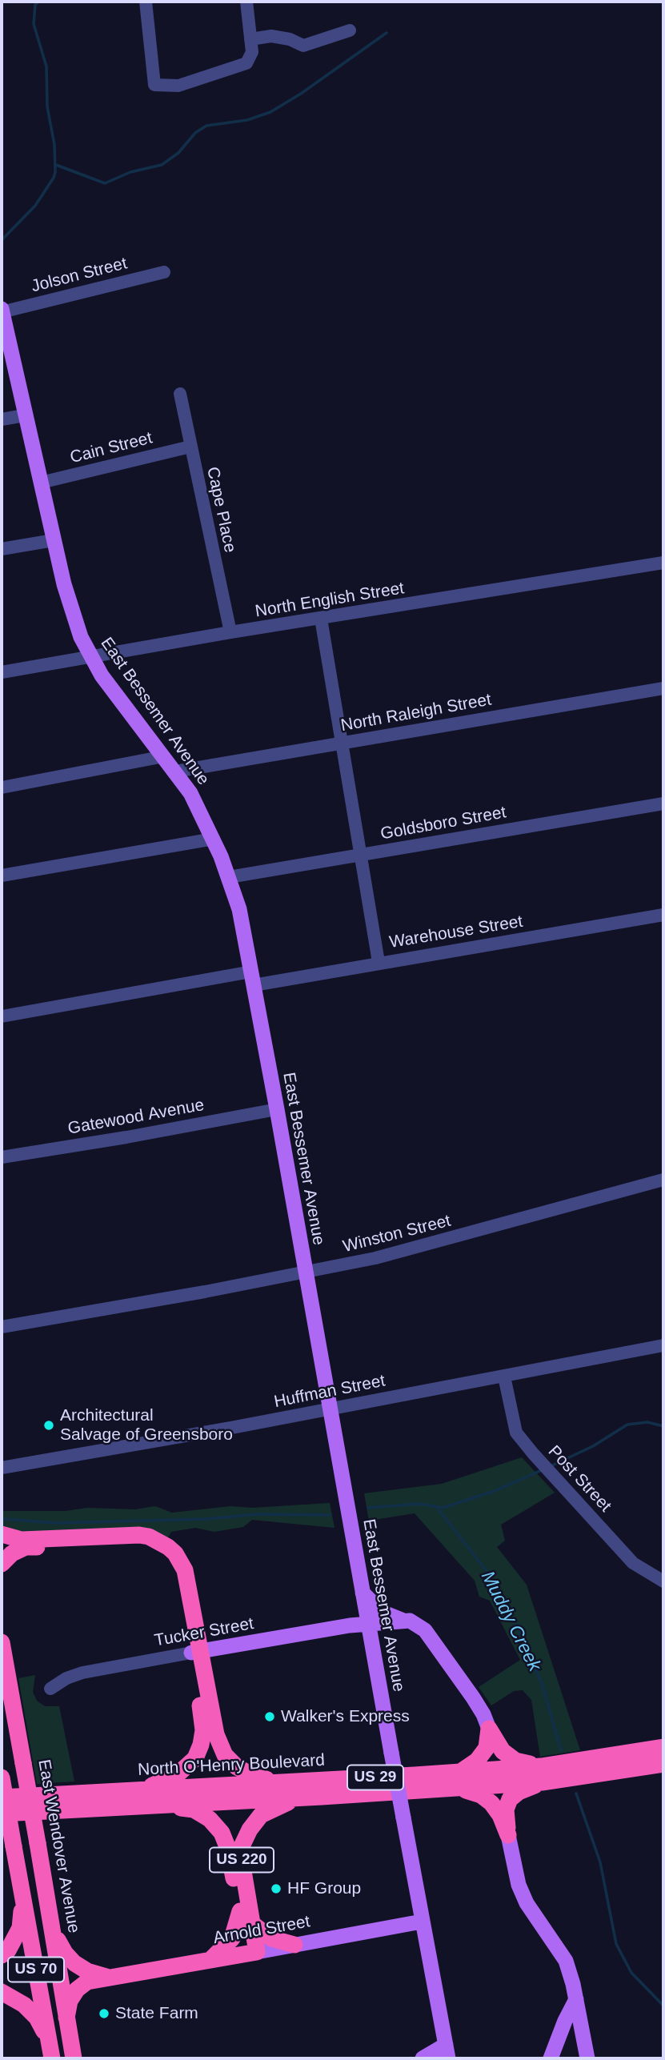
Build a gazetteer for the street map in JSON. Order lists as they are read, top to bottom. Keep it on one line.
{"streets":{"highway":["North O'Henry Boulevard","US 29","East Wendover Avenue","US 220","Arnold Street","US 70"],"main road":["East Bessemer Avenue","Tucker Street"],"street":["Jolson Street","Cain Street","Cape Place","North English Street","North Raleigh Street","Goldsboro Street","Warehouse Street","Gatewood Avenue","Winston Street","Huffman Street","Post Street"]},"crossings":[["Jolson Street","East Bessemer Avenue"],["Cain Street","Cape Place"],["Cain Street","East Bessemer Avenue"],["Cape Place","North English Street"],["North English Street","East Bessemer Avenue"],["East Bessemer Avenue","North Raleigh Street"],["East Bessemer Avenue","Goldsboro Street"],["East Bessemer Avenue","Warehouse Street"],["East Bessemer Avenue","Gatewood Avenue"],["East Bessemer Avenue","Winston Street"],["East Bessemer Avenue","Huffman Street"],["East Bessemer Avenue","Tucker Street"],["East Bessemer Avenue","Arnold Street"],["Huffman Street","Post Street"],["North O'Henry Boulevard","US 220"],["East Wendover Avenue","Arnold Street"],["US 220","Arnold Street"]],"water":["Muddy Creek"],"places":["Architectural Salvage of Greensboro","Walker's Express","HF Group","State Farm"]}
